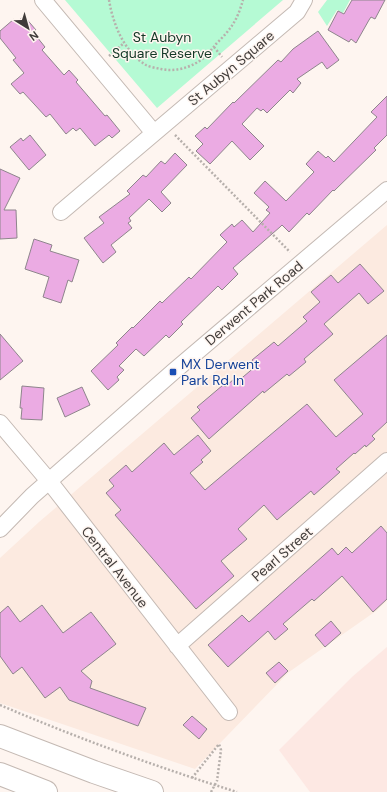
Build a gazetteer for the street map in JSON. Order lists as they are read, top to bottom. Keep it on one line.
{"streets":{"street":["St Aubyn Square","Derwent Park Road","Pearl Street","Central Avenue"]},"crossings":[["Derwent Park Road","Central Avenue"],["Pearl Street","Central Avenue"]],"parks":["St Aubyn Square Reserve"],"places":{"transit":["MX Derwent Park Rd In"]},"north":"bottom right"}
